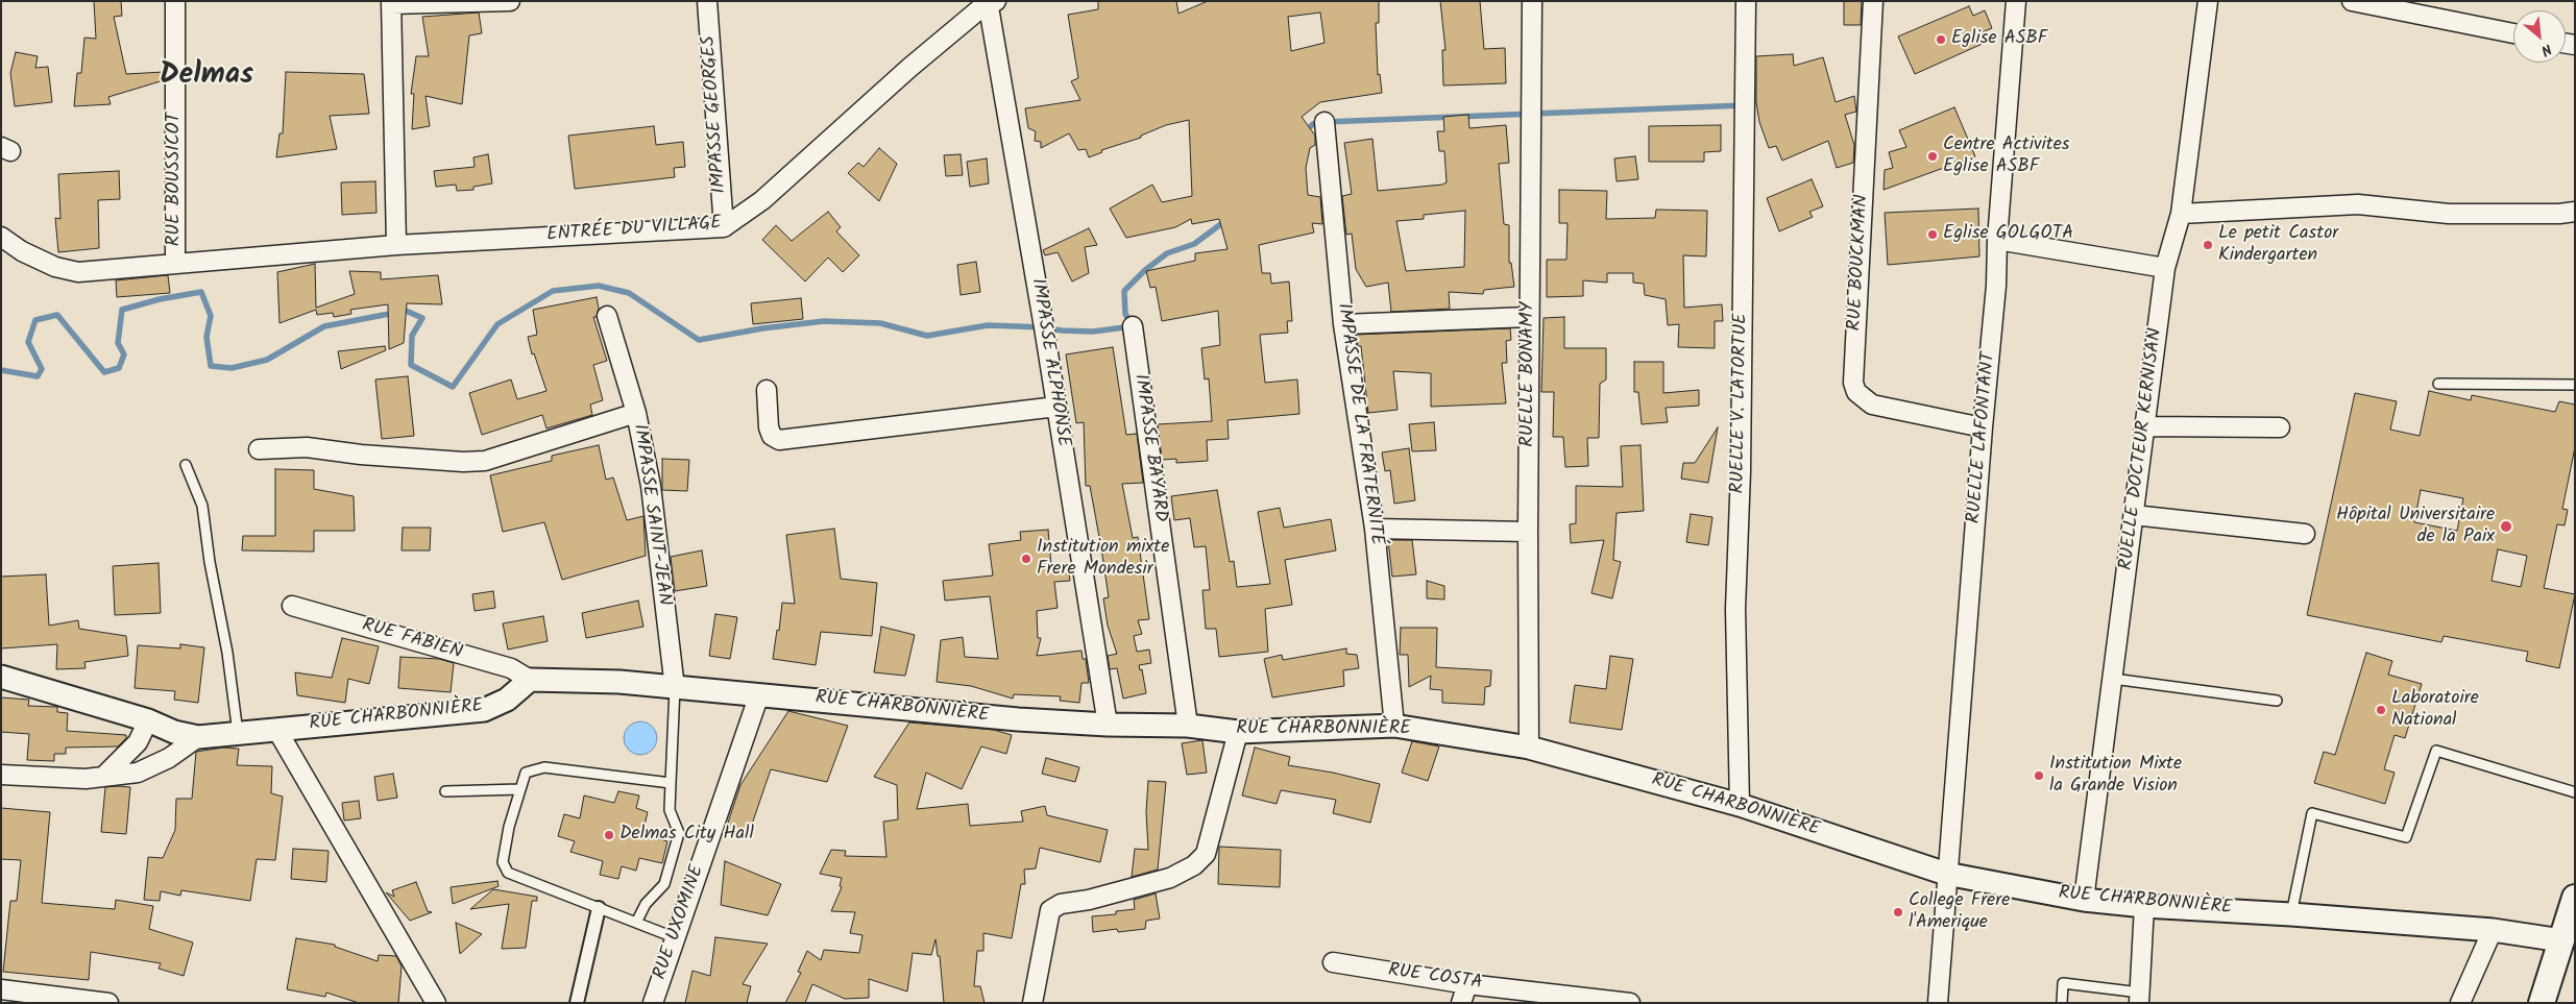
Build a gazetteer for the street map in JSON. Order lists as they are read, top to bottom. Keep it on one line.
{"streets":{"street":["IMPASSE GEORGES","RUE BOUSSICOT","ENTRÉE DU VILLAGE","RUE BOUCKMAN","IMPASSE ALPHONSE","RUELLE BONAMY","RUELLE V. LATORTUE","IMPASSE DE LA FRATERNITÉ","RUELLE LAFONTANT","IMPASSE BAYARD","RUELLE DOCTEUR KERNISAN","IMPASSE SAINT-JEAN","RUE FABIEN","RUE CHARBONNIÈRE","RUE UXOMINE","RUE COSTA"]},"crossings":[["IMPASSE GEORGES","ENTRÉE DU VILLAGE"],["RUE BOUSSICOT","ENTRÉE DU VILLAGE"],["ENTRÉE DU VILLAGE","IMPASSE ALPHONSE"],["RUE BOUCKMAN","RUELLE LAFONTANT"],["IMPASSE ALPHONSE","RUE CHARBONNIÈRE"],["RUELLE BONAMY","RUE CHARBONNIÈRE"],["RUELLE V. LATORTUE","RUE CHARBONNIÈRE"],["IMPASSE DE LA FRATERNITÉ","RUE CHARBONNIÈRE"],["RUELLE LAFONTANT","RUE CHARBONNIÈRE"],["IMPASSE BAYARD","RUE CHARBONNIÈRE"],["RUELLE DOCTEUR KERNISAN","RUE CHARBONNIÈRE"],["IMPASSE SAINT-JEAN","RUE CHARBONNIÈRE"],["RUE FABIEN","RUE CHARBONNIÈRE"],["RUE CHARBONNIÈRE","RUE UXOMINE"]],"districts":["Delmas"],"places":["Eglise ASBF","Centre Activites Eglise ASBF","Eglise GOLGOTA","Le petit Castor Kindergarten","Hôpital Universitaire de la Paix","Institution mixte Frere Mondesir","Laboratoire National","Institution Mixte la Grande Vision","Delmas City Hall","College Frere l'Amerique"],"north":"bottom right"}
